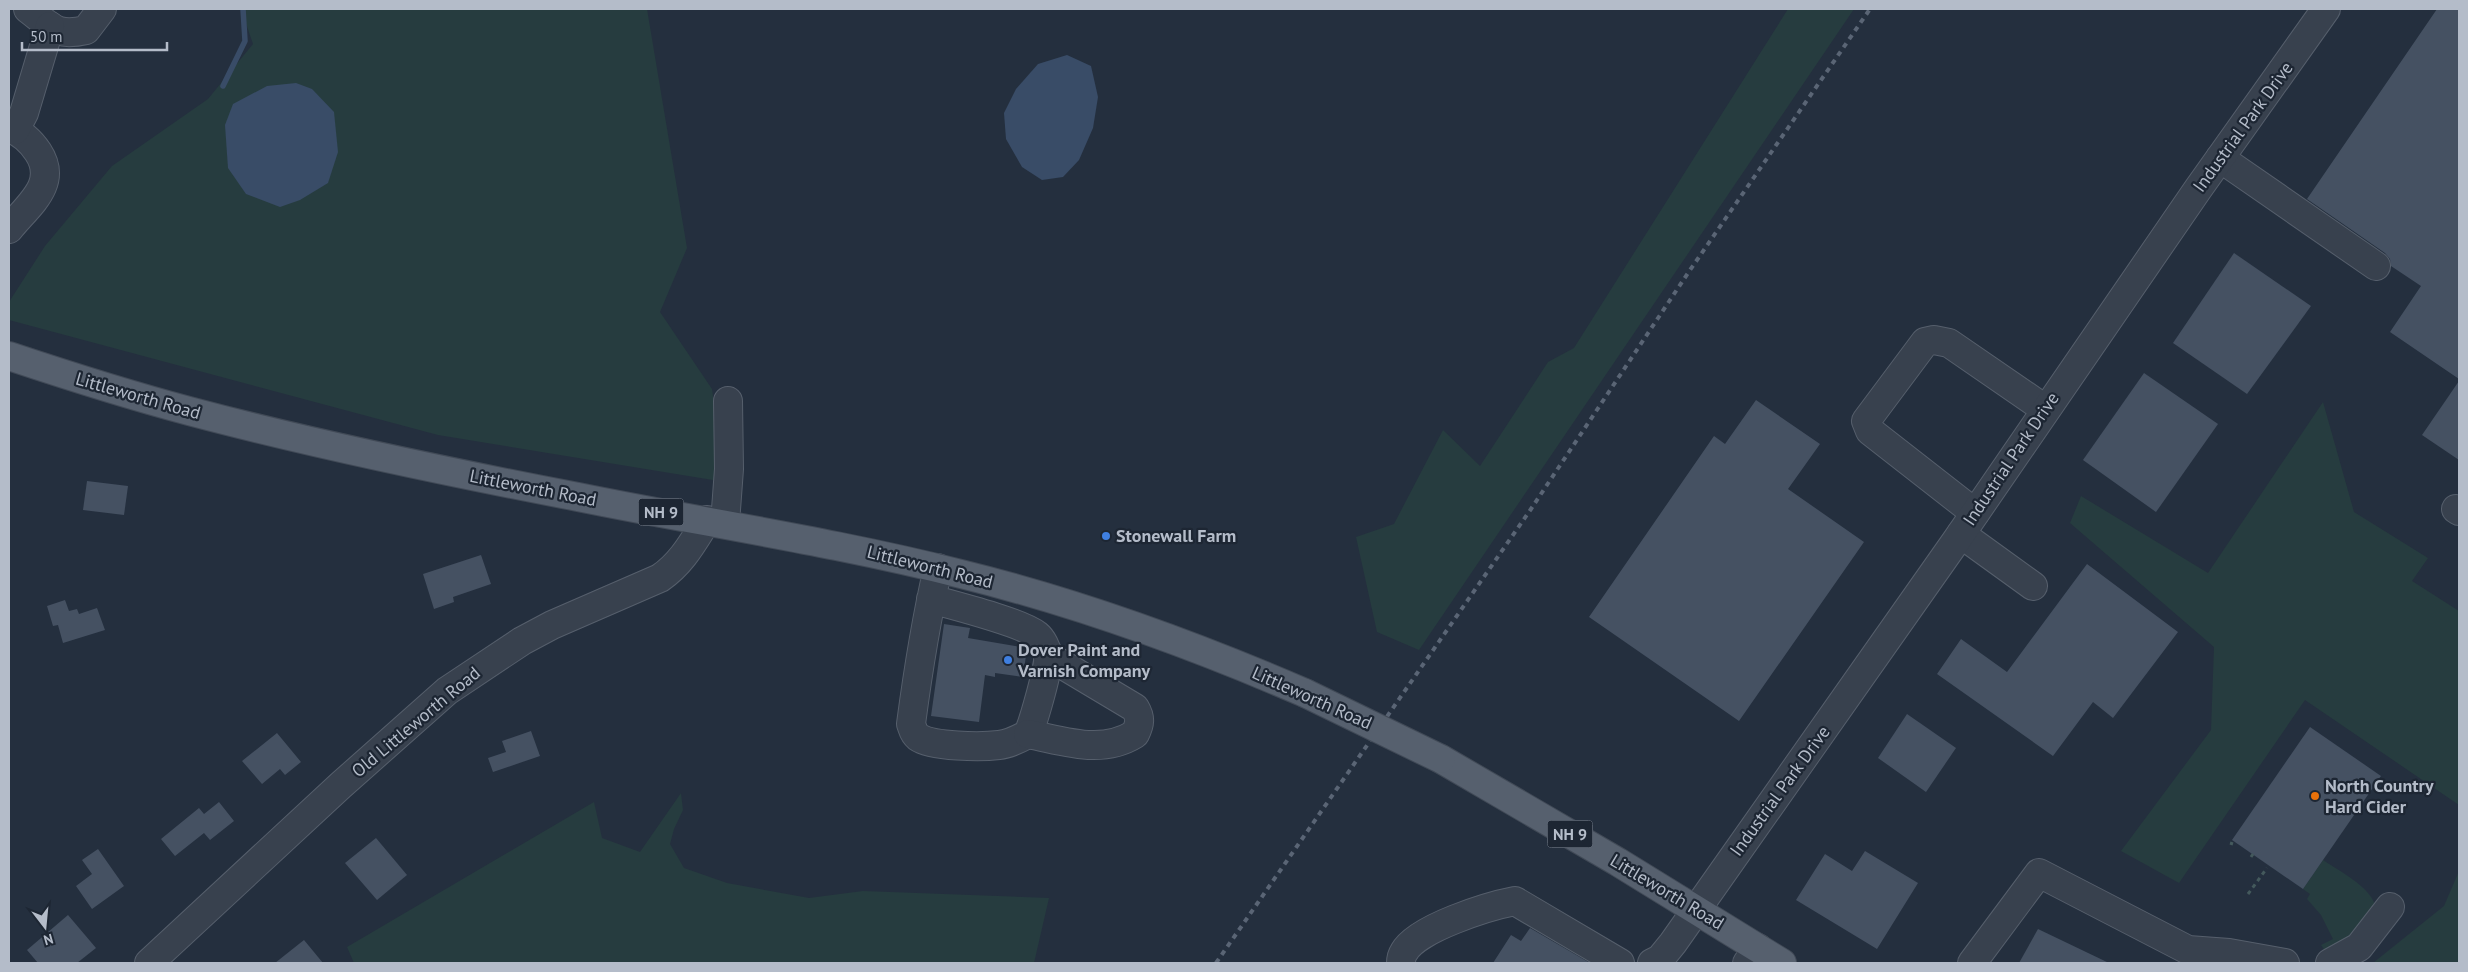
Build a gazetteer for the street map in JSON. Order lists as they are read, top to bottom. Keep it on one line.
{"streets":{"main road":["Littleworth Road","NH 9"],"street":["Industrial Park Drive","Old Littleworth Road"]},"crossings":[["Industrial Park Drive","Littleworth Road"],["Littleworth Road","Old Littleworth Road"]],"places":["Stonewall Farm","Dover Paint and Varnish Company","North Country Hard Cider"],"scale_bar":"50 m","north":"bottom"}
